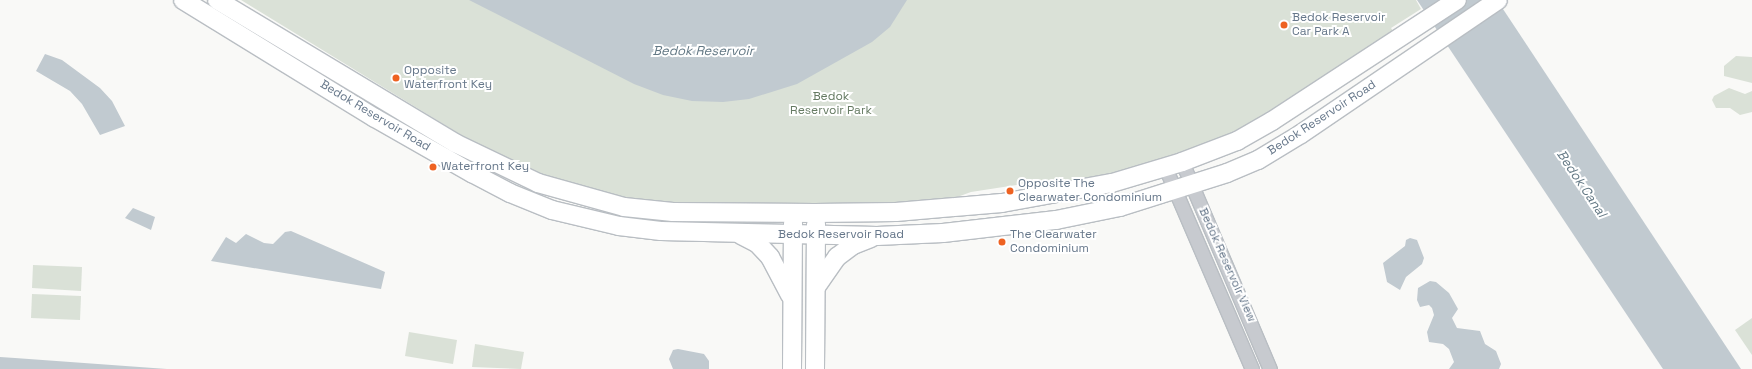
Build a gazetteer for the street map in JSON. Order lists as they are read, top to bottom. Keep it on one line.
{"streets":{"main road":["Bedok Reservoir Road"],"street":["Bedok Reservoir View"]},"crossings":[["Bedok Reservoir Road","Bedok Reservoir View"]],"water":["Bedok Reservoir","Bedok Canal"],"parks":["Bedok Reservoir Park"],"places":["Bedok Reservoir Car Park A","Opposite Waterfront Key","Waterfront Key","Opposite The Clearwater Condominium","The Clearwater Condominium"]}
